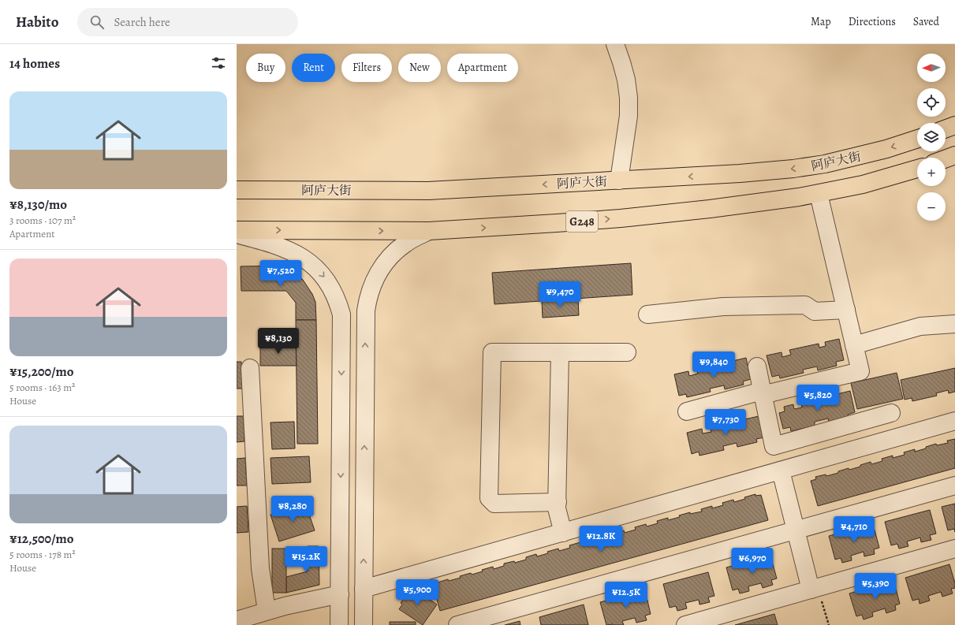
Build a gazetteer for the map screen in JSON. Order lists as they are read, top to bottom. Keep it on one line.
{"streets":{"highway":["阿庐大街","G248"]},"north":"left","page":{"header":"Habito","search":"Search here","nav":["Map","Directions","Saved"],"heading":"14 homes","map_buttons":["+","−"],"chip":["Buy","Rent","Filters","New","Apartment"],"list":[{"name":"¥8,130/mo","note":"3 rooms · 107 m² · Apartment"},{"name":"¥15,200/mo","note":"5 rooms · 163 m² · House"},{"name":"¥12,500/mo","note":"5 rooms · 178 m² · House"}],"price":["¥7,520","¥9,470","¥8,130","¥9,840","¥5,820","¥7,730","¥8,280","¥4,710","¥12.8K","¥15.2K","¥6,970","¥5,390","¥5,900","¥12.5K"]}}
